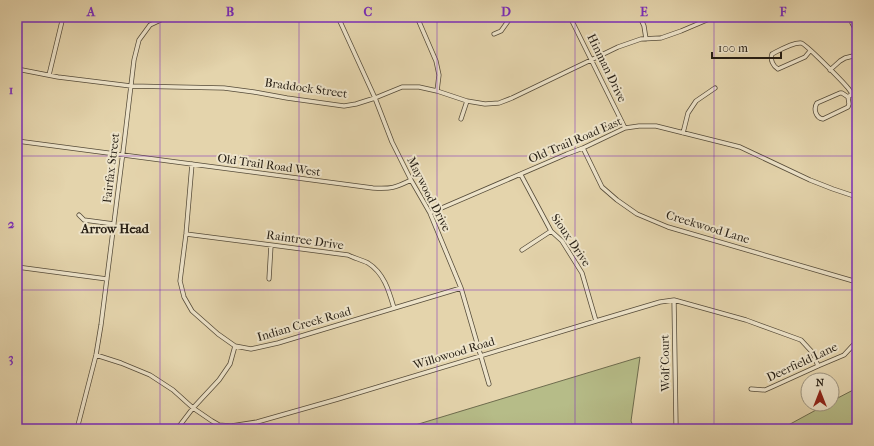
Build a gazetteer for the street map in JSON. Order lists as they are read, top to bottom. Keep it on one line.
{"streets":{"street":["Hinman Drive","Braddock Street","Old Trail Road East","Old Trail Road West","Fairfax Street","Maywood Drive","Creekwood Lane","Raintree Drive","Sioux Drive","Indian Creek Road","Willowood Road","Deerfield Lane","Wolf Court"]},"crossings":[["Hinman Drive","Braddock Street"],["Hinman Drive","Old Trail Road East"],["Braddock Street","Fairfax Street"],["Braddock Street","Maywood Drive"],["Old Trail Road East","Maywood Drive"],["Old Trail Road East","Creekwood Lane"],["Old Trail Road East","Sioux Drive"],["Old Trail Road West","Fairfax Street"],["Old Trail Road West","Maywood Drive"],["Old Trail Road West","Indian Creek Road"],["Fairfax Street","Willowood Road"],["Maywood Drive","Indian Creek Road"],["Maywood Drive","Willowood Road"],["Raintree Drive","Indian Creek Road"],["Sioux Drive","Willowood Road"],["Willowood Road","Deerfield Lane"],["Willowood Road","Wolf Court"]],"districts":["Arrow Head"],"scale_bar":"100 m","north":"top","grid":{"columns":["A","B","C","D","E","F"],"rows":["1","2","3"]}}
